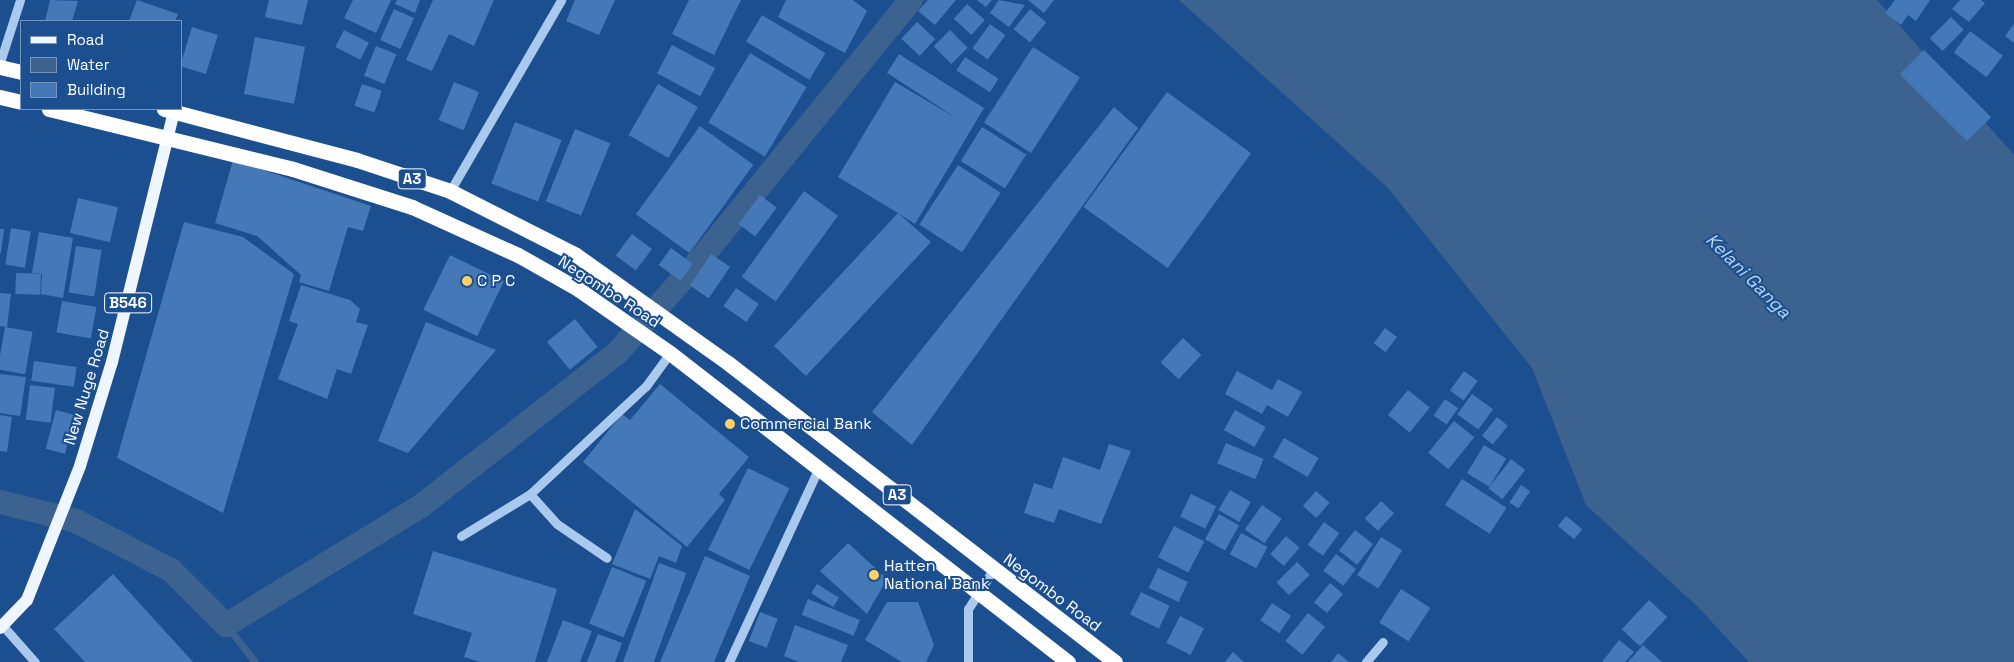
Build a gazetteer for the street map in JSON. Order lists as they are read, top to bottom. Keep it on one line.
{"streets":{"highway":["A3","Negombo Road"],"main road":["B546","New Nuge Road"]},"crossings":[["Negombo Road","New Nuge Road"]],"water":["Kelani Ganga"],"places":["C P C","Commercial Bank","Hatten National Bank"],"legend":["Road","Water","Building"]}
